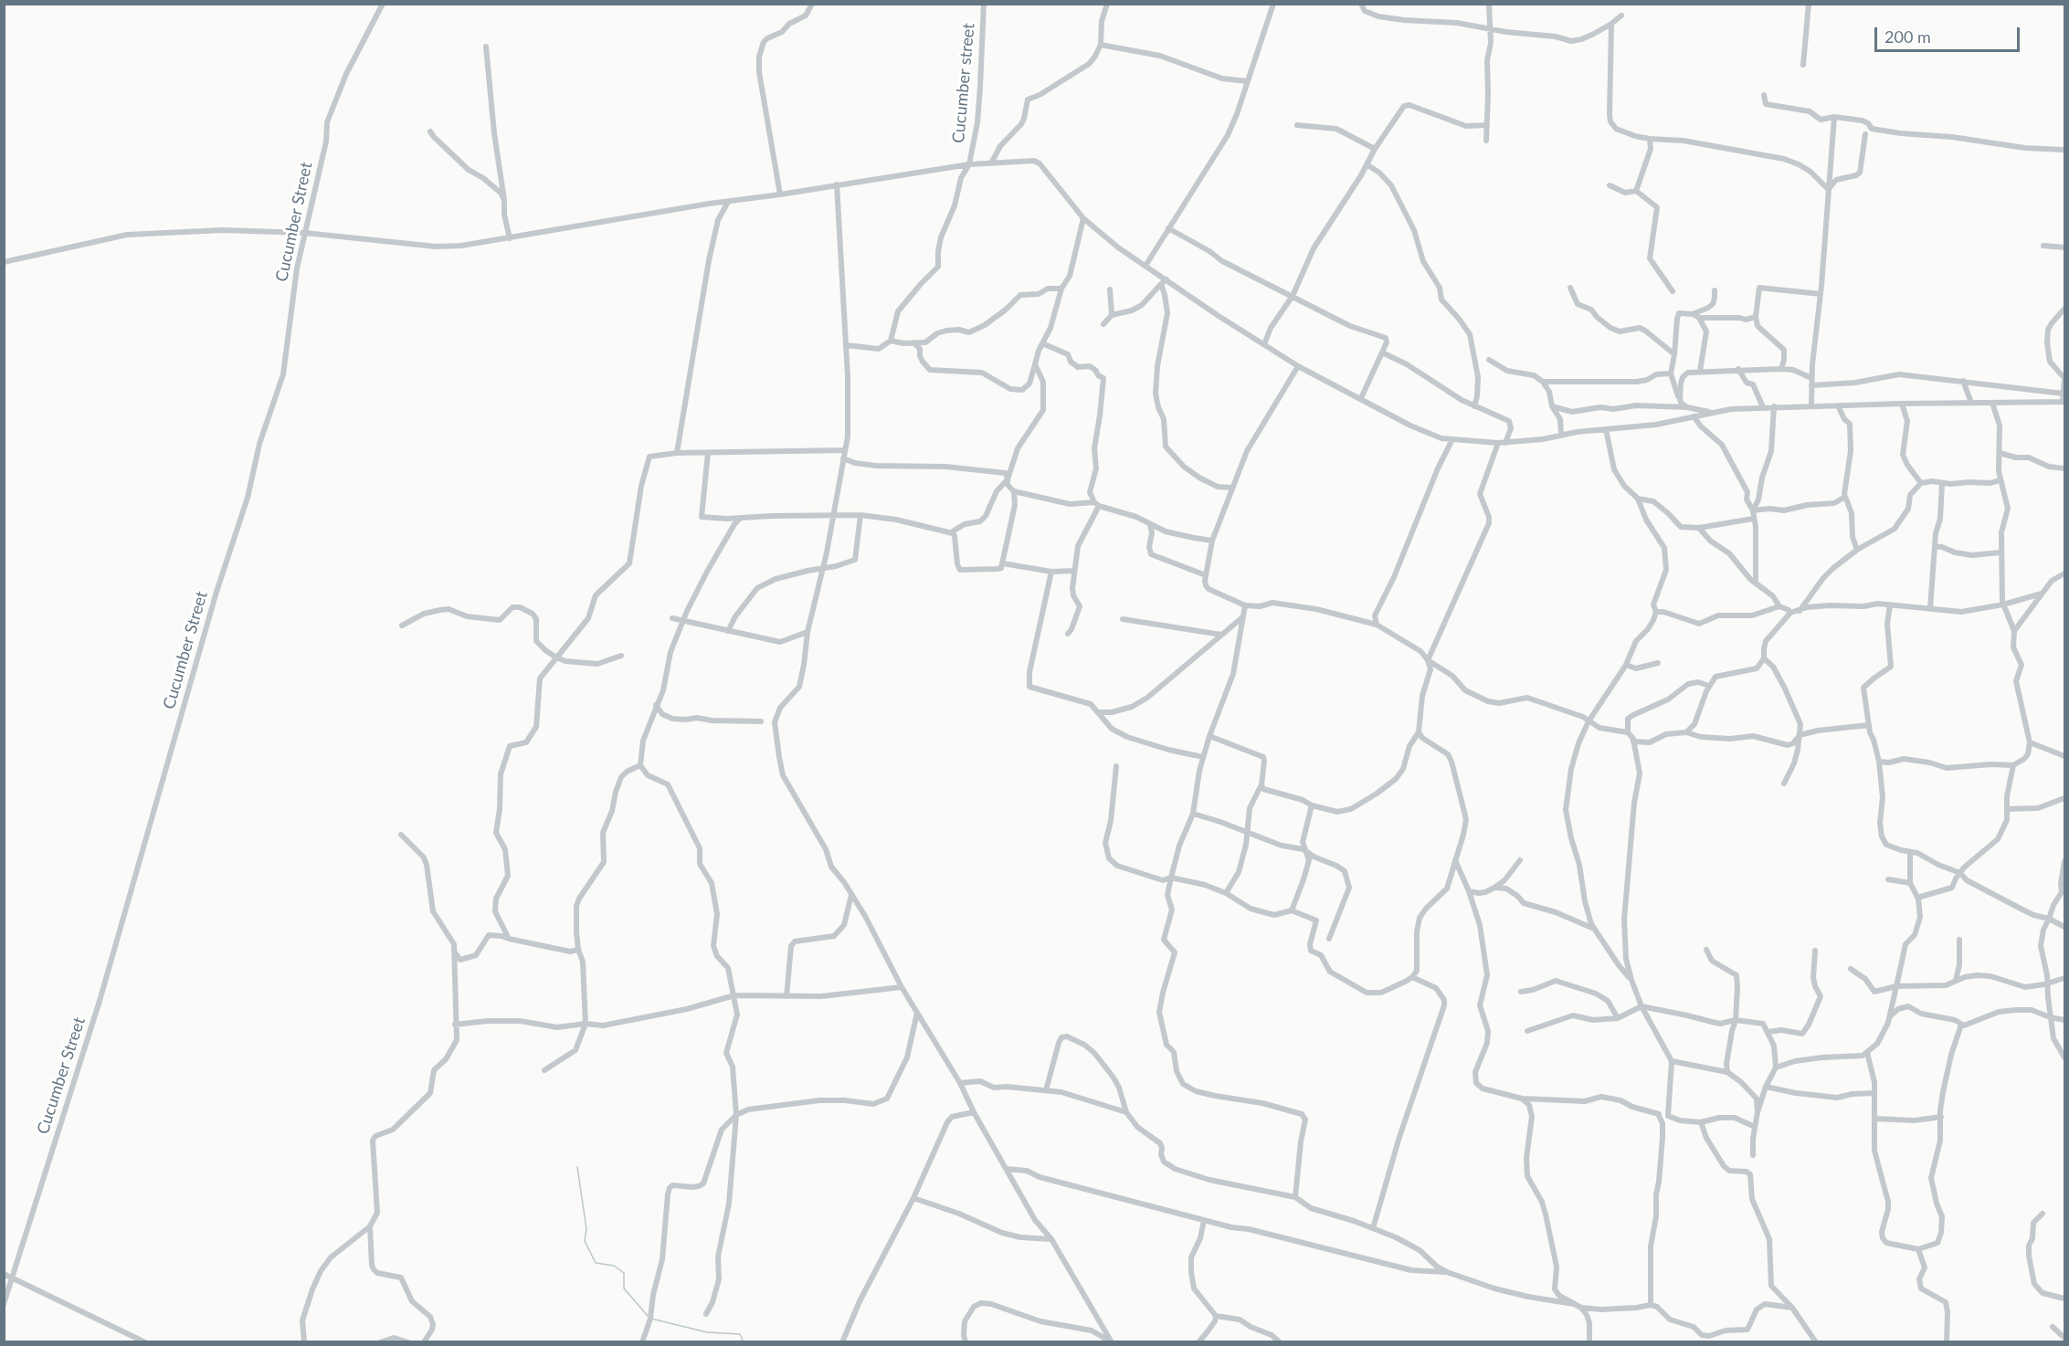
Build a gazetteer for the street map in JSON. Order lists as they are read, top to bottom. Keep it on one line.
{"streets":{"street":["Cucumber street","Cucumber Street"]},"scale_bar":"200 m"}
